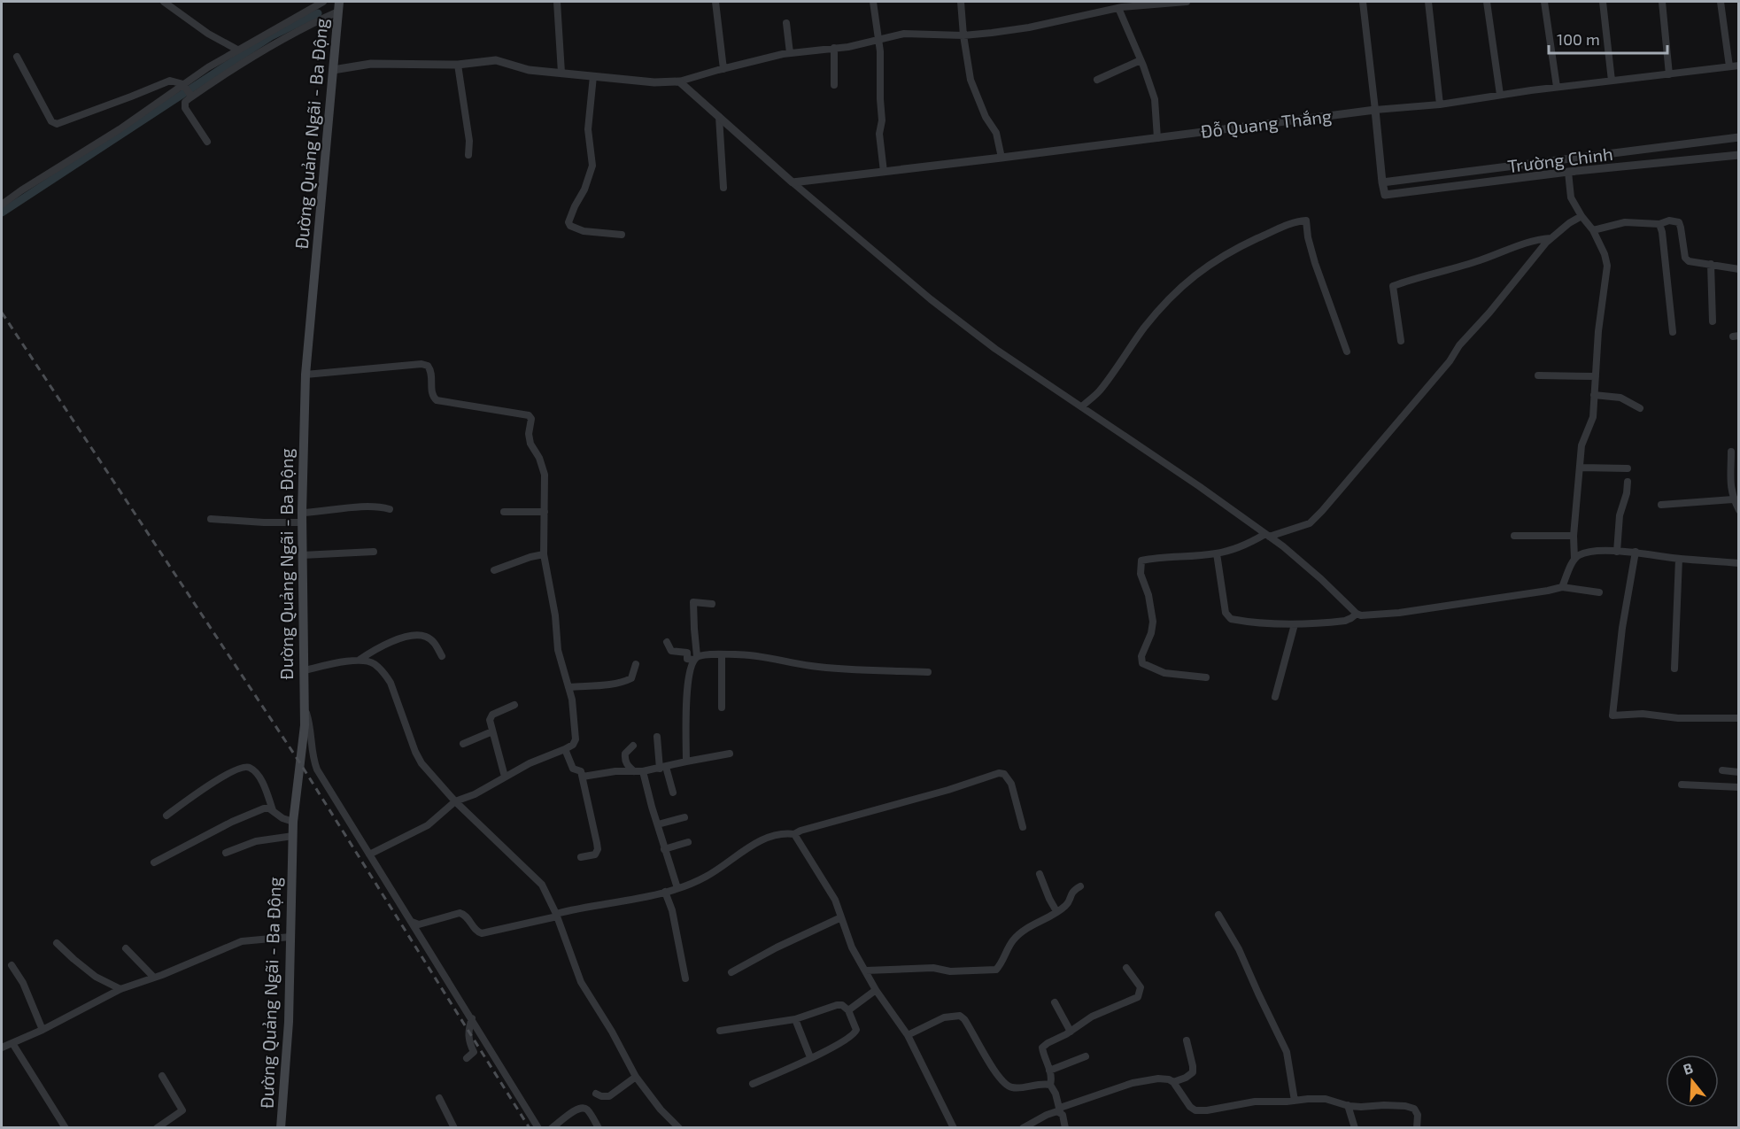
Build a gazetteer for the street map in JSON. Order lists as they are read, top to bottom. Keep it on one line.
{"streets":{"main road":["Đường Quảng Ngãi - Ba Động"],"street":["Đỗ Quang Thắng","Trường Chinh"]},"scale_bar":"100 m","north":"top"}
